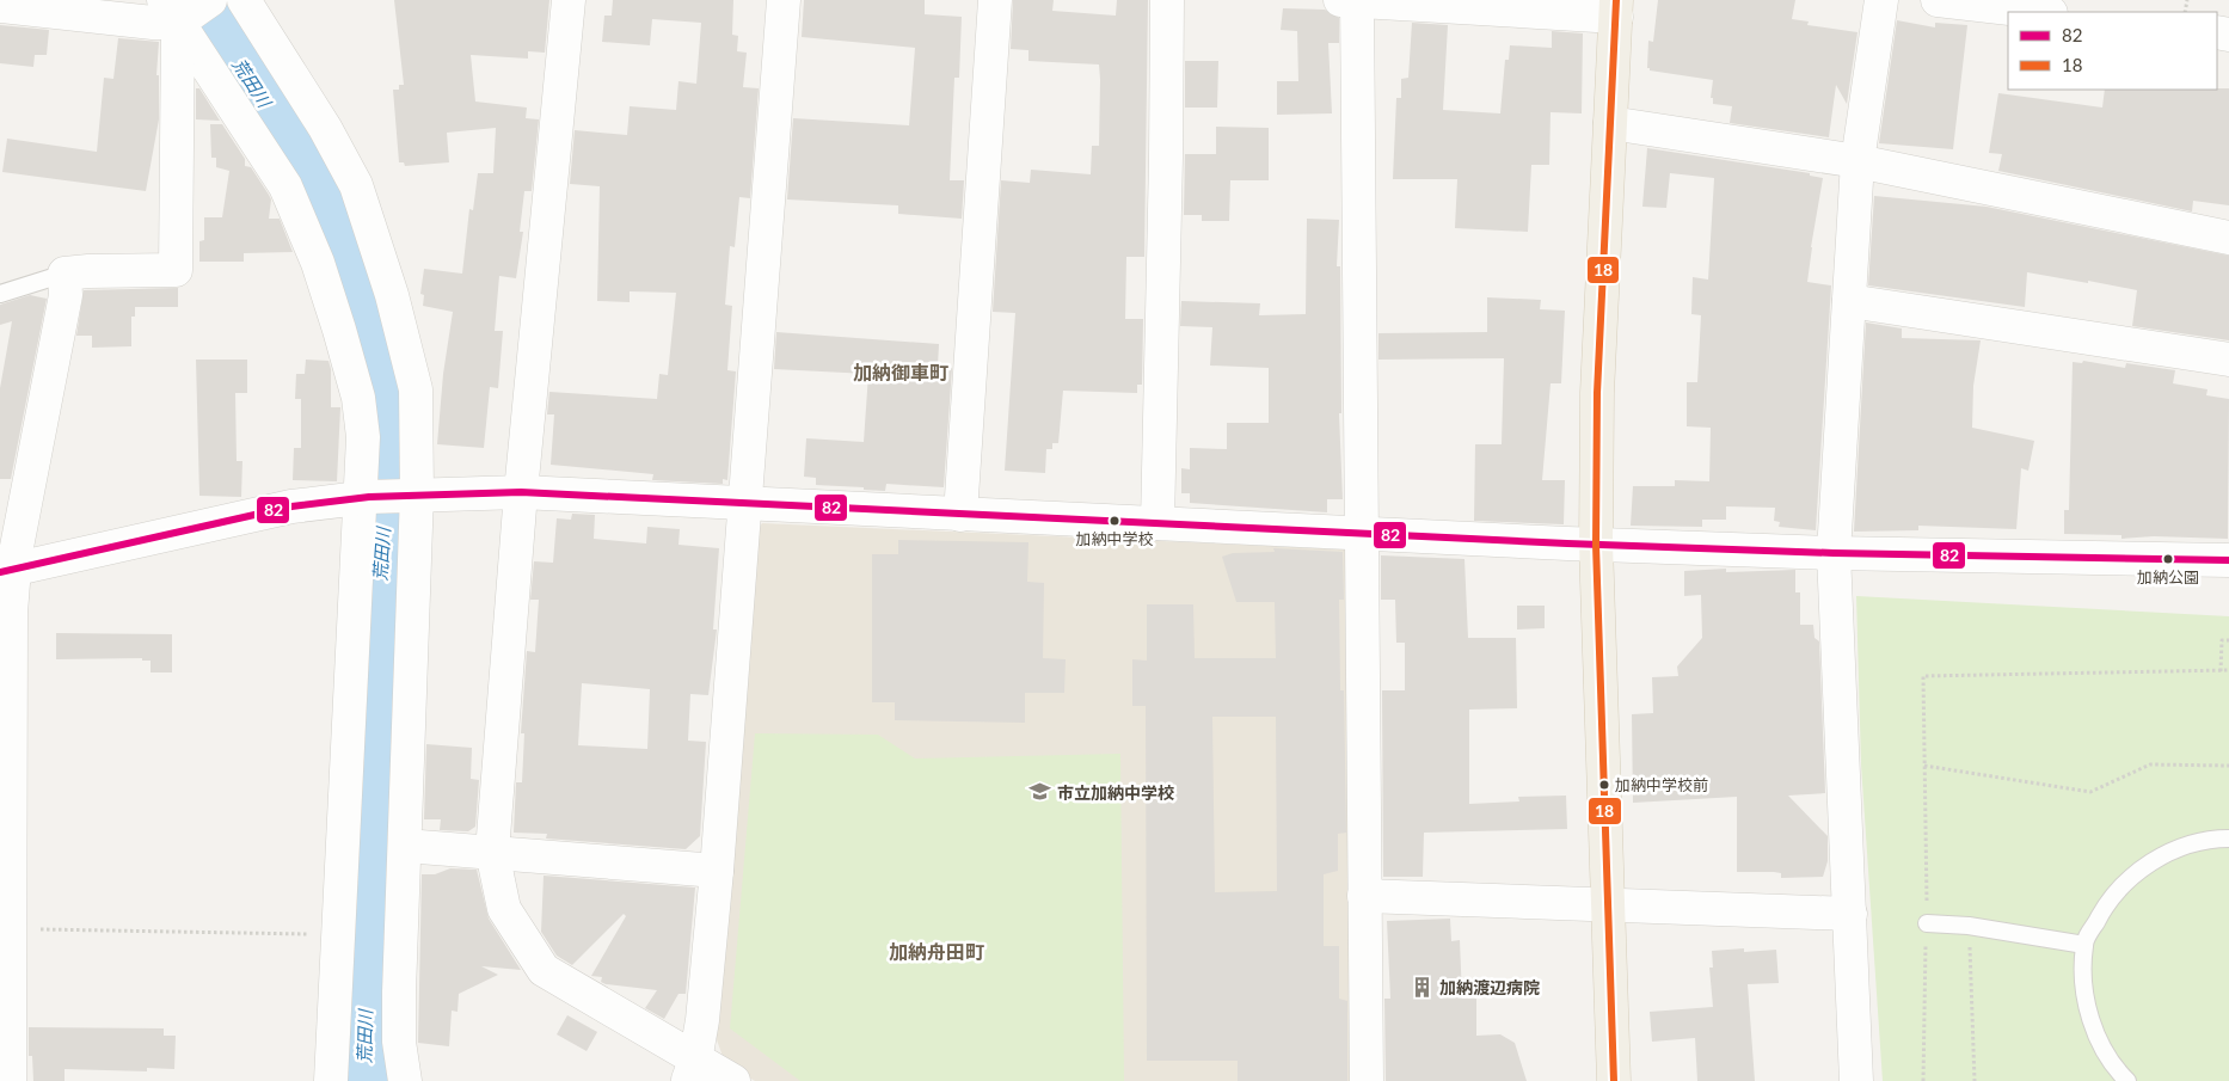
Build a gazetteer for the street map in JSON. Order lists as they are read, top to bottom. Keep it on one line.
{"districts":["加納御車町","加納舟田町"],"water":["荒田川"],"places":{"other":["加納中学校","加納公園","加納中学校前"],"school or university":["市立加納中学校"],"building":["加納渡辺病院"]},"lines":["transit line 18","transit line 82"],"legend":["82","18"]}
